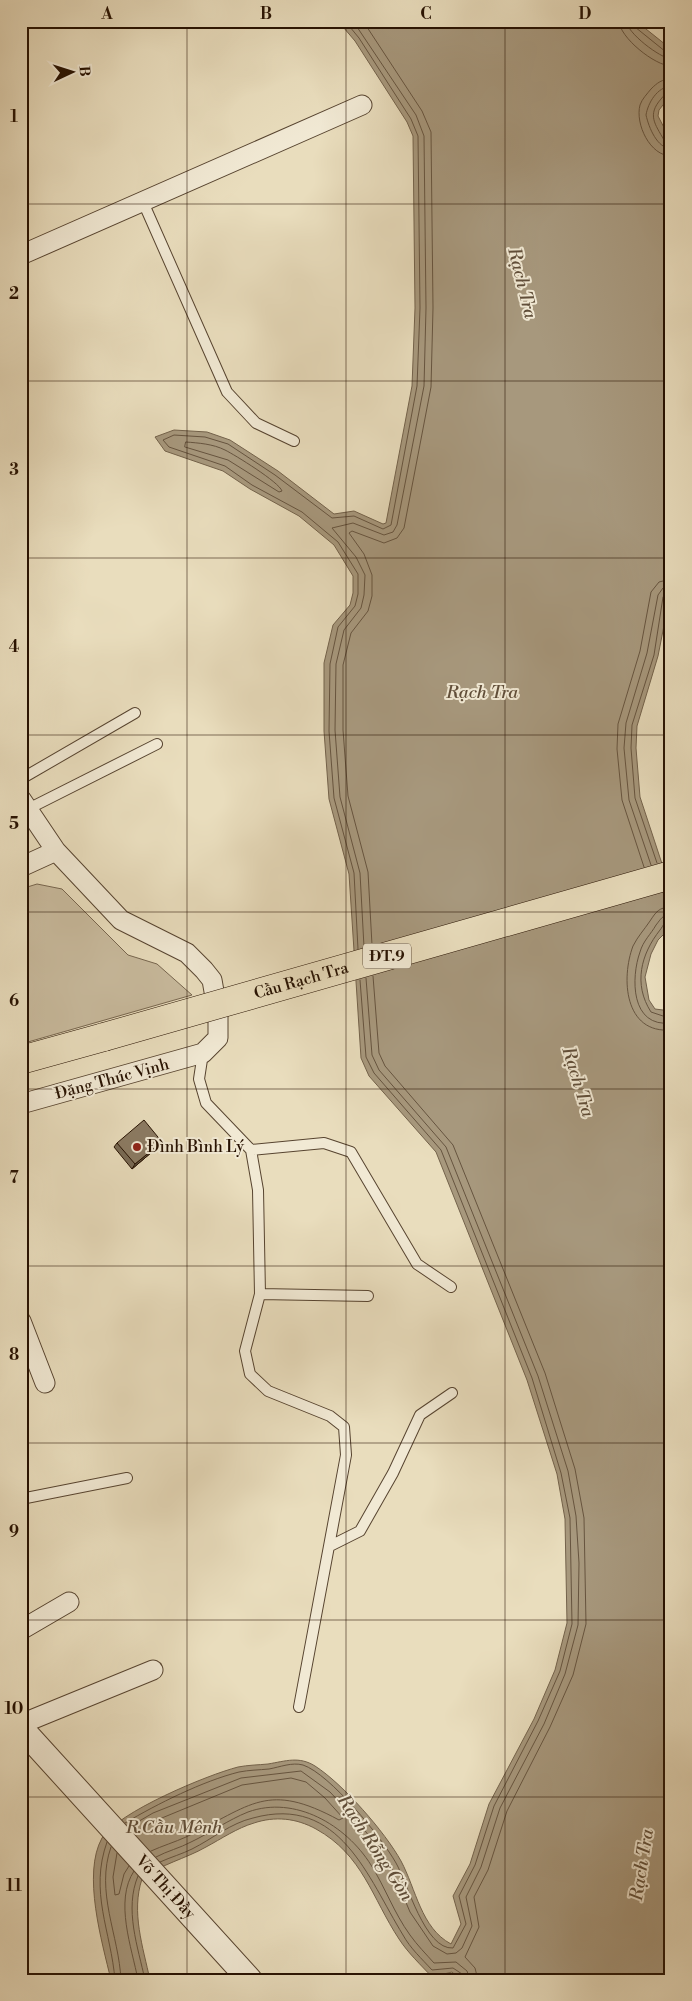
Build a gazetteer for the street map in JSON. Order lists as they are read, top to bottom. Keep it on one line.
{"streets":{"main road":["ĐT.9","Cầu Rạch Tra"],"street":["Đặng Thúc Vịnh","Võ Thị Đầy"]},"water":["Rạch Tra","R.Cầu Mênh","Rạch Rỗng Gòn"],"places":["Đình Bình Lý"],"north":"right","grid":{"columns":["A","B","C","D"],"rows":["1","2","3","4","5","6","7","8","9","10","11"]}}
